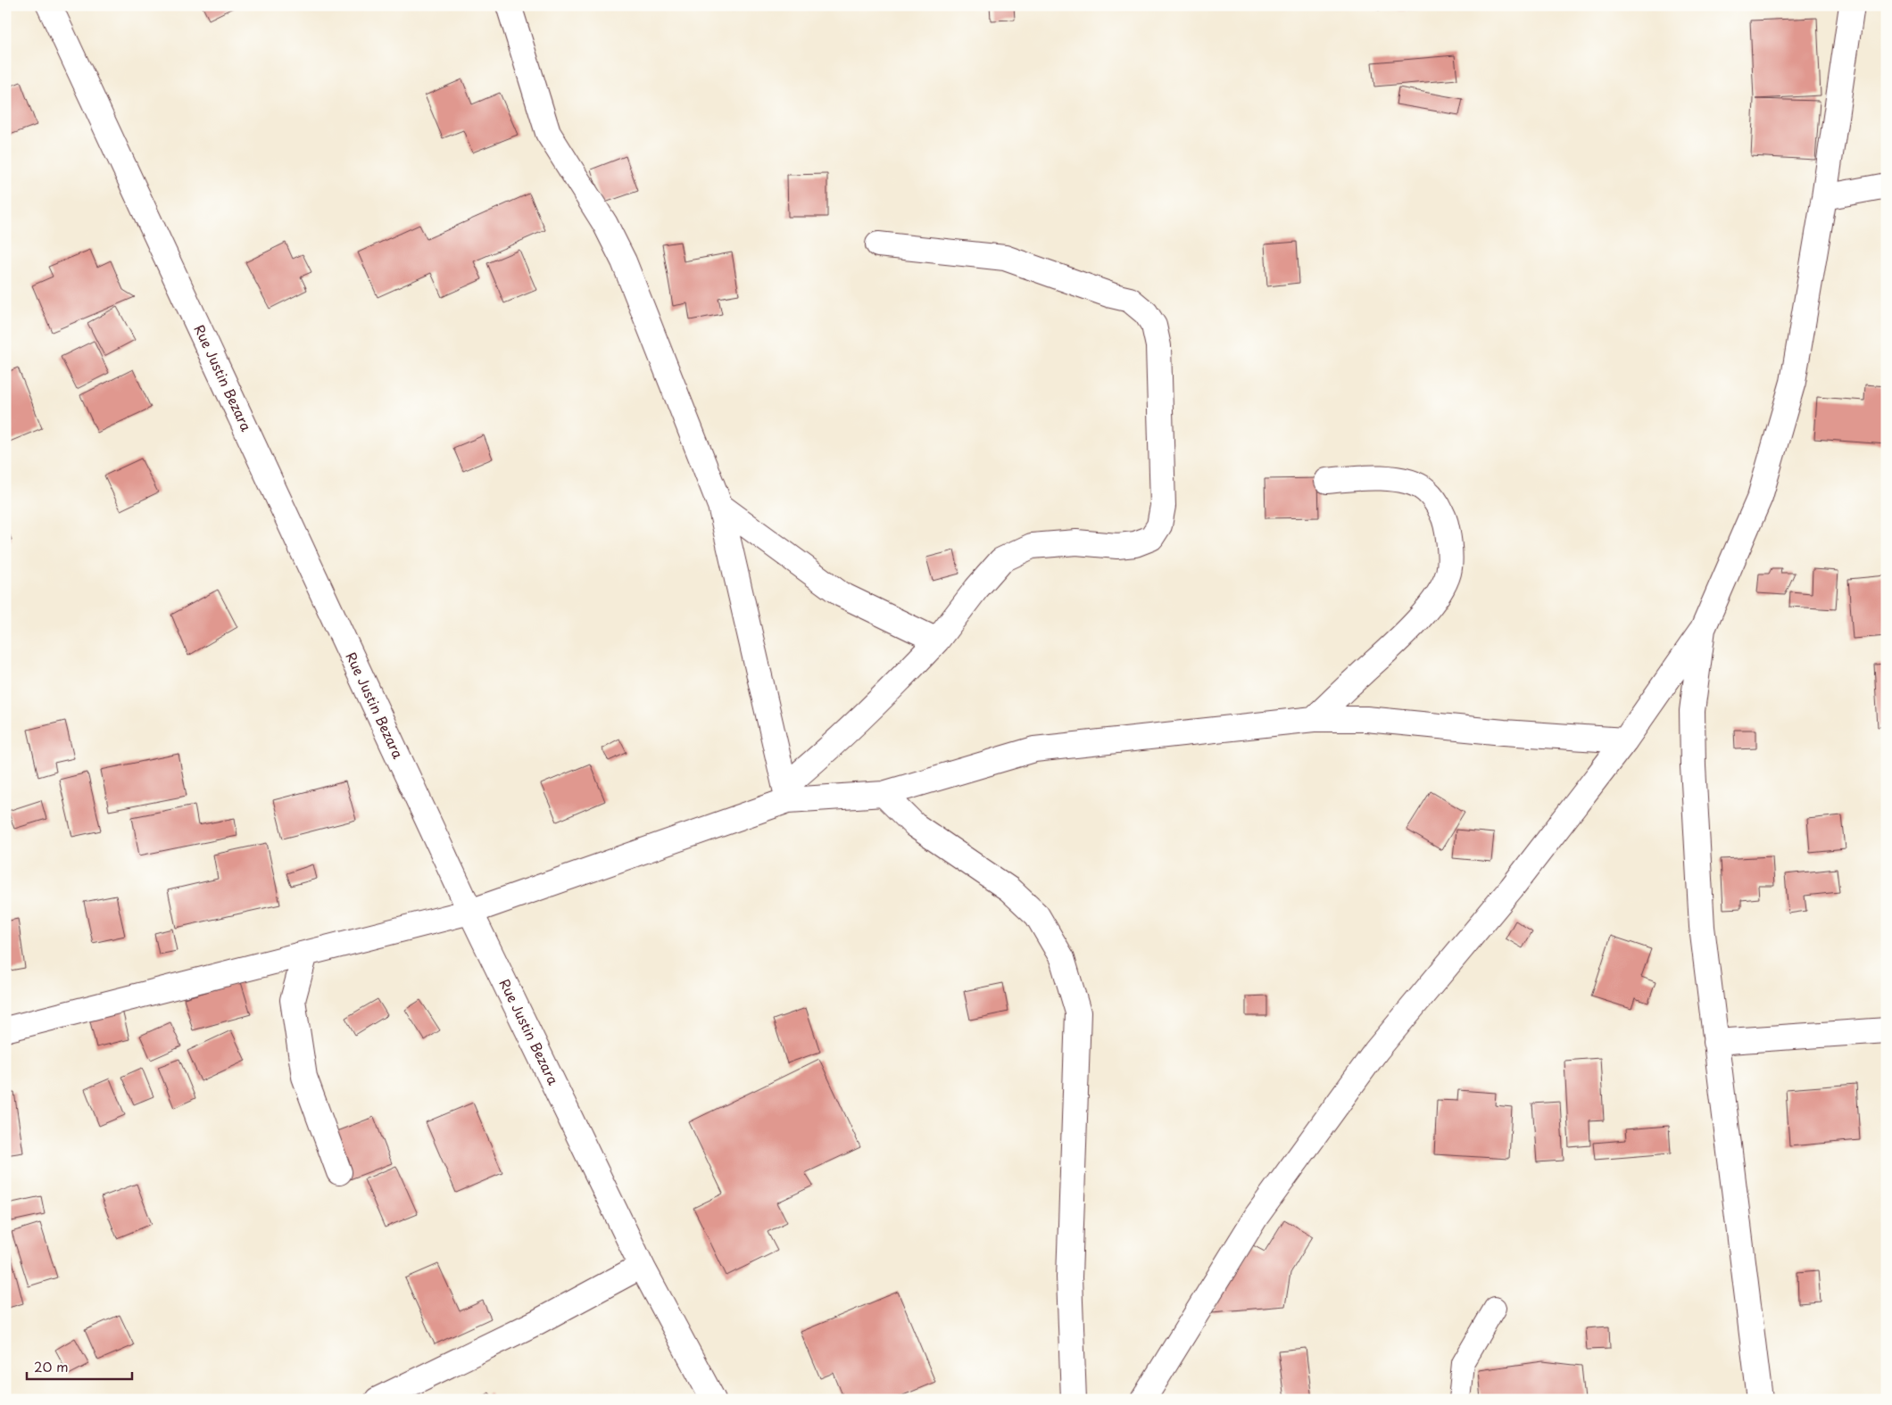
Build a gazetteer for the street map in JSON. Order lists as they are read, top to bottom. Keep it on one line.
{"streets":{"street":["Rue Justin Bezara"]},"scale_bar":"20 m"}
